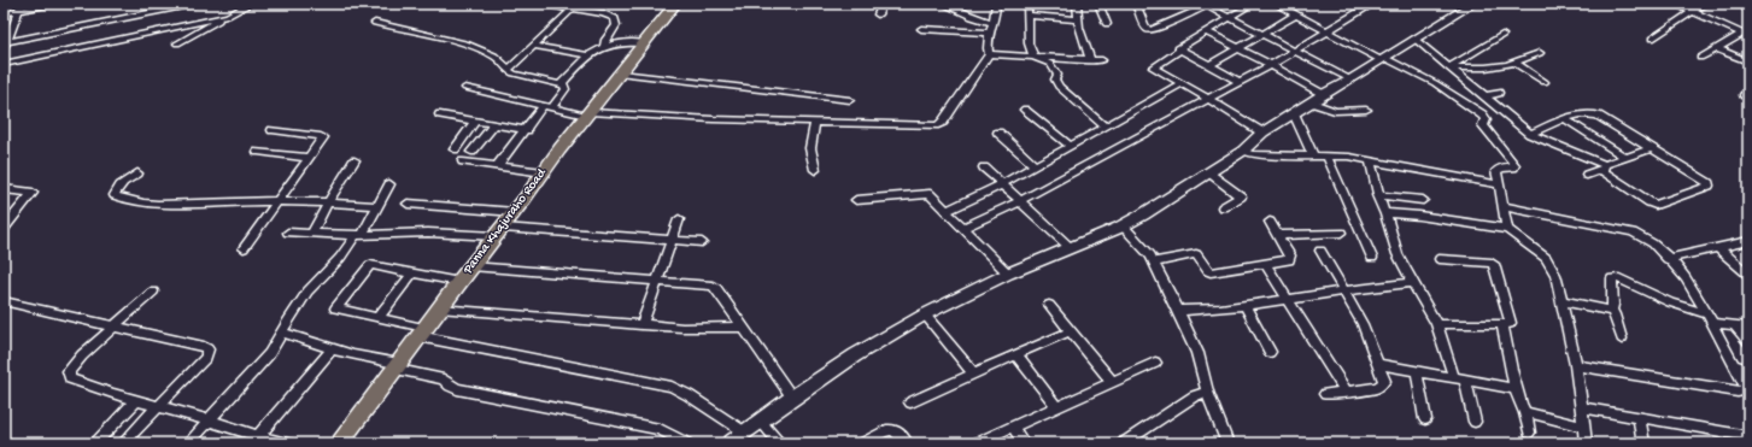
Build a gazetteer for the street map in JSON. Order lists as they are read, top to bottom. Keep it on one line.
{"streets":{"main road":["Panna Khajuraho Road"]}}
